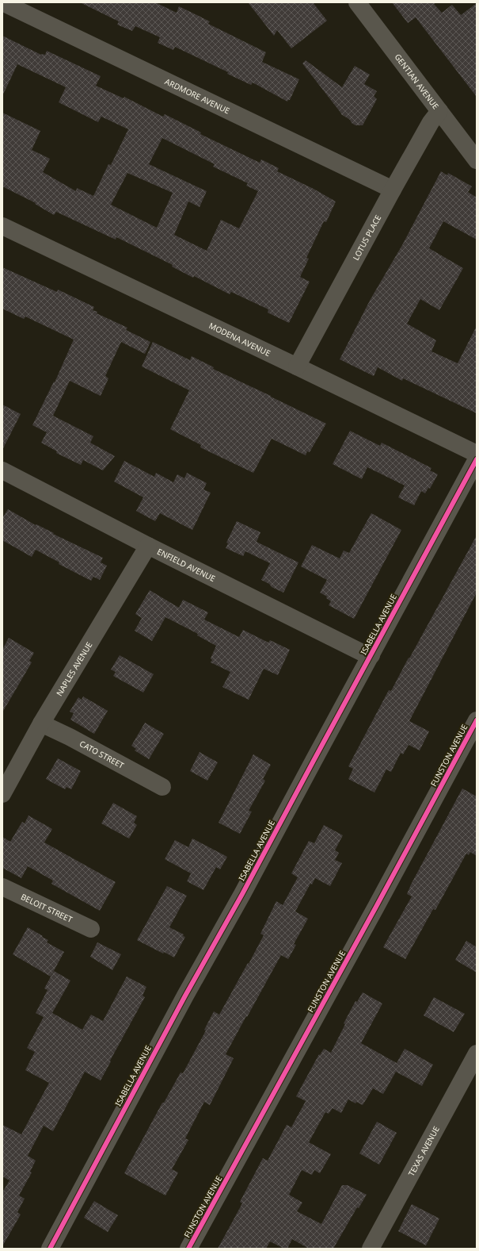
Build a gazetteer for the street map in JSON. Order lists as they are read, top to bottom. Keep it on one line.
{"streets":{"street":["GENTIAN AVENUE","ARDMORE AVENUE","LOTUS PLACE","MODENA AVENUE","ENFIELD AVENUE","ISABELLA AVENUE","NAPLES AVENUE","CATO STREET","FUNSTON AVENUE","BELOIT STREET","TEXAS AVENUE"]},"crossings":[["GENTIAN AVENUE","LOTUS PLACE"],["ARDMORE AVENUE","LOTUS PLACE"],["LOTUS PLACE","MODENA AVENUE"],["ENFIELD AVENUE","ISABELLA AVENUE"],["ENFIELD AVENUE","NAPLES AVENUE"],["NAPLES AVENUE","CATO STREET"]]}
